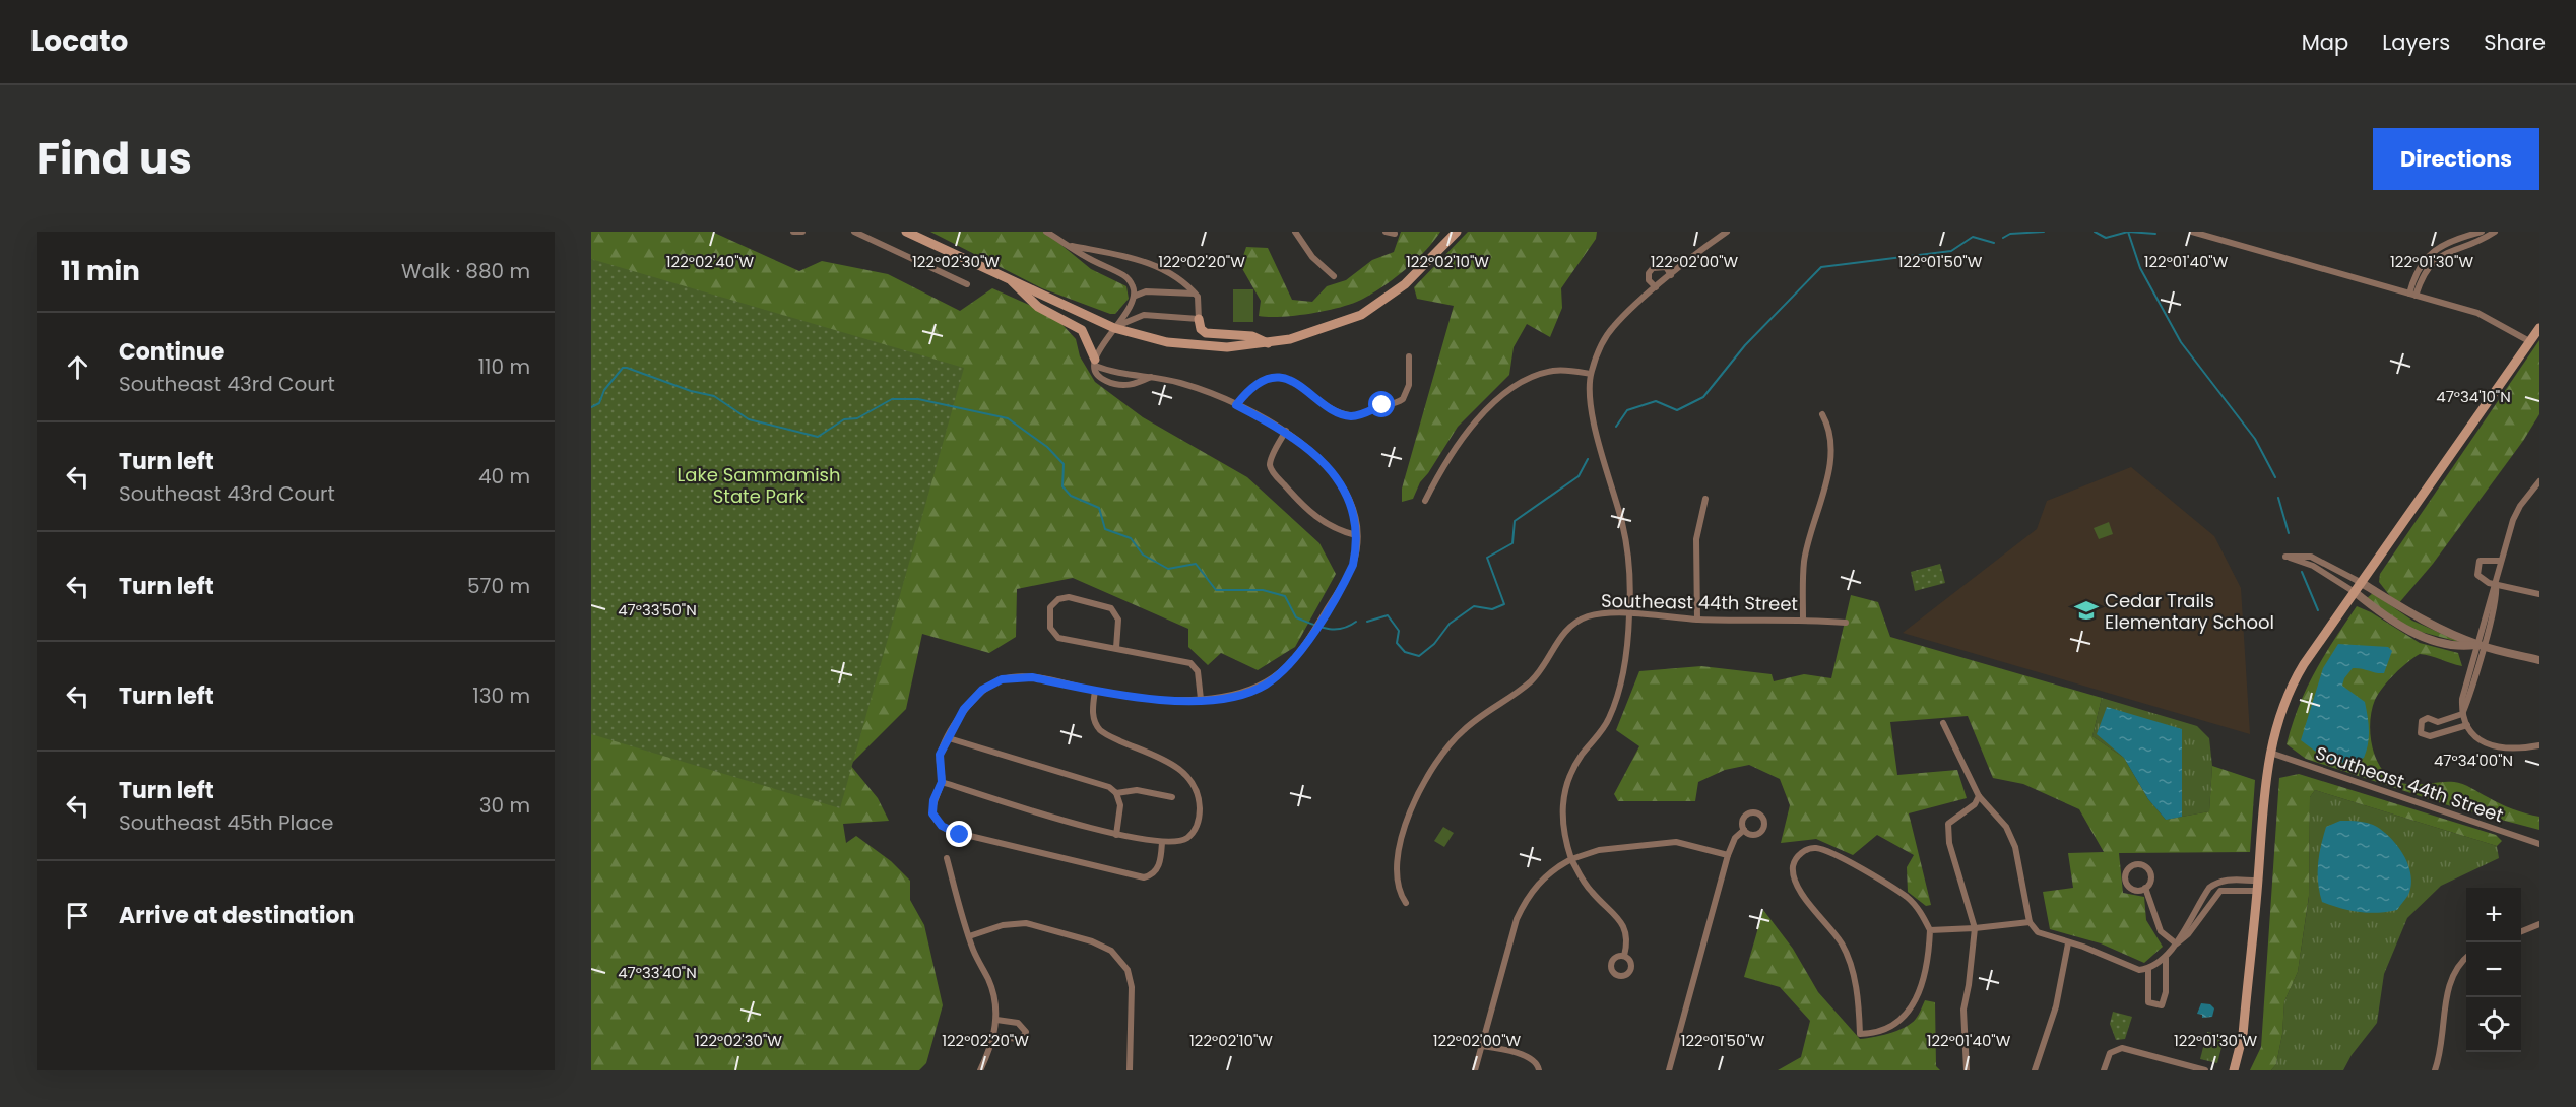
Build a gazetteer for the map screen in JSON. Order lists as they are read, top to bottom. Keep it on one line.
{"streets":{"street":["Southeast 44th Street"]},"parks":["Lake Sammamish State Park"],"places":{"school or university":["Cedar Trails Elementary School"]},"page":{"header":"Locato","nav":["Map","Layers","Share"],"title":"Find us","buttons":"Directions","heading":["11 min","Walk · 880 m"],"list":[["Continue","Southeast 43rd Court","110 m"],["Turn left","Southeast 43rd Court","40 m"],["Turn left","570 m"],["Turn left","130 m"],["Turn left","Southeast 45th Place","30 m"],"Arrive at destination"],"map_buttons":["+","−"]},"coordinates":["122°02'40\"W","122°02'30\"W","122°02'20\"W","122°02'10\"W","122°02'00\"W","122°01'50\"W","122°01'40\"W","122°01'30\"W","47°34'10\"N","47°33'50\"N","47°34'00\"N","47°33'40\"N"]}
